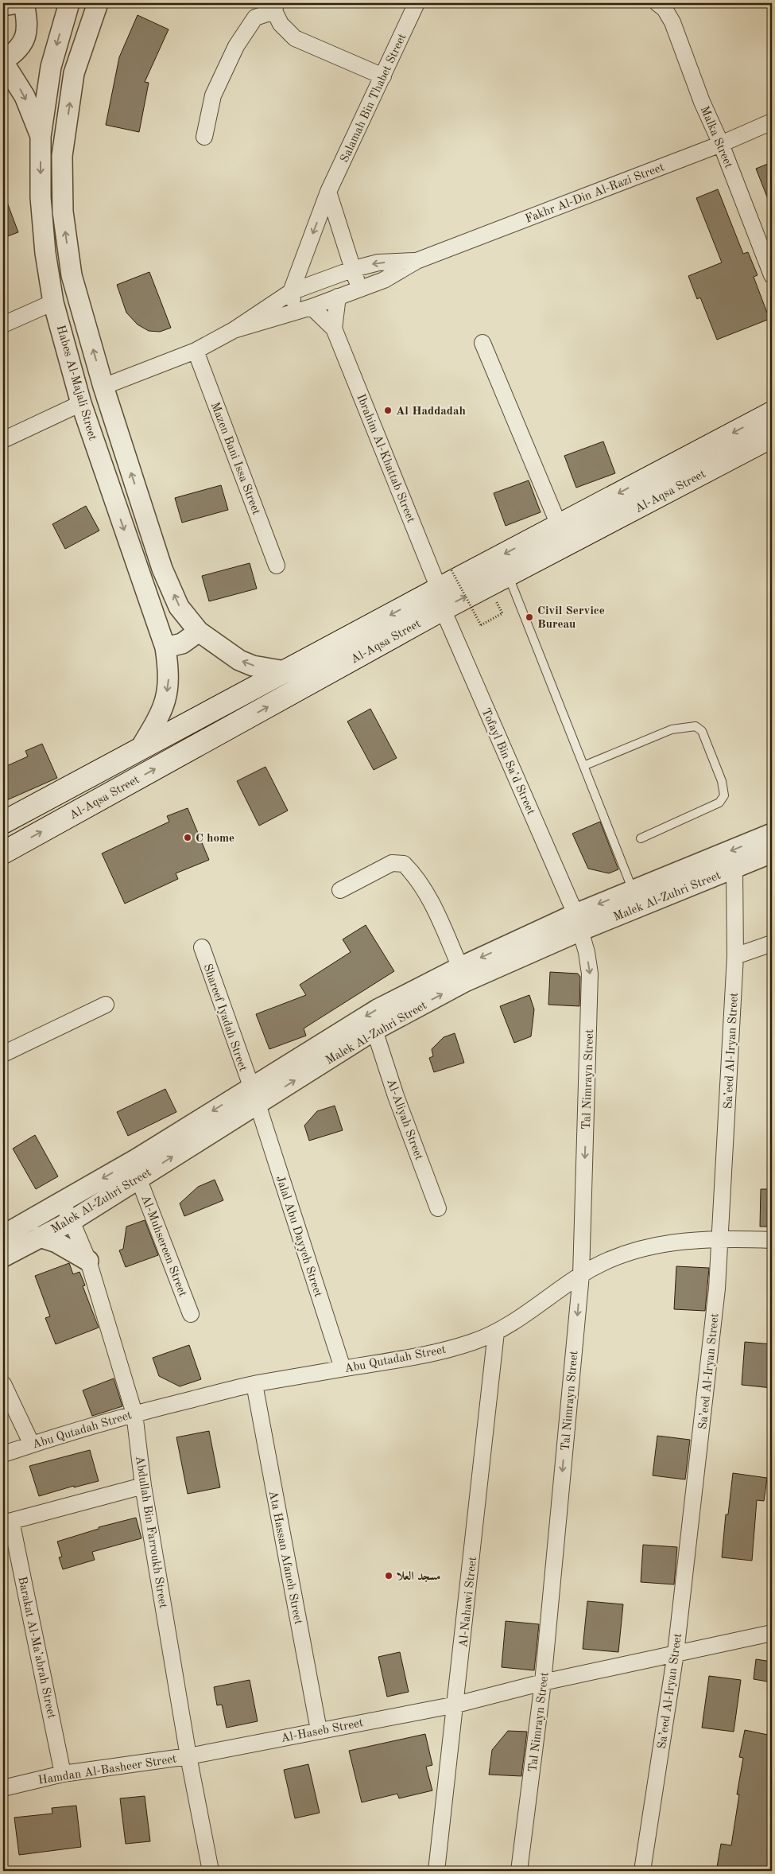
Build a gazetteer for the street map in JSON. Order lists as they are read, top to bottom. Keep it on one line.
{"streets":{"main road":["Al-Aqsa Street"],"street":["Salamah Bin Thabet Street","Malka Street","Fakhr Al-Din Al-Razi Street","Habes Al-Majali Street","Mazen Bani Issa Street","Ibrahim Al-Khattab Street","Tofayl Bin Sa’d Street","Malek Al-Zuhri Street","Shareef Iyadah Street","Sa’eed Al-Iryan Street","Tal Nimrayn Street","Al-Aliyah Street","Jalal Abu Dayyeh Street","Al-Muhsereen Street","Abu Qutadah Street","Abdullah Bin Farroukh Street","Ata Hassan Afaneh Street","Al-Nahawi Street","Barakat Al-Ma’abrah Street","Al-Haseb Street","Hamdan Al-Basheer Street"]},"crossings":[["Salamah Bin Thabet Street","Fakhr Al-Din Al-Razi Street"],["Malka Street","Fakhr Al-Din Al-Razi Street"],["Fakhr Al-Din Al-Razi Street","Habes Al-Majali Street"],["Fakhr Al-Din Al-Razi Street","Mazen Bani Issa Street"],["Fakhr Al-Din Al-Razi Street","Ibrahim Al-Khattab Street"],["Habes Al-Majali Street","Al-Aqsa Street"],["Ibrahim Al-Khattab Street","Al-Aqsa Street"],["Ibrahim Al-Khattab Street","Tofayl Bin Sa’d Street"],["Al-Aqsa Street","Tofayl Bin Sa’d Street"],["Tofayl Bin Sa’d Street","Malek Al-Zuhri Street"],["Tofayl Bin Sa’d Street","Tal Nimrayn Street"],["Malek Al-Zuhri Street","Shareef Iyadah Street"],["Malek Al-Zuhri Street","Sa’eed Al-Iryan Street"],["Malek Al-Zuhri Street","Tal Nimrayn Street"],["Malek Al-Zuhri Street","Al-Aliyah Street"],["Malek Al-Zuhri Street","Jalal Abu Dayyeh Street"],["Malek Al-Zuhri Street","Al-Muhsereen Street"],["Malek Al-Zuhri Street","Abdullah Bin Farroukh Street"],["Shareef Iyadah Street","Jalal Abu Dayyeh Street"],["Sa’eed Al-Iryan Street","Abu Qutadah Street"],["Sa’eed Al-Iryan Street","Al-Haseb Street"],["Tal Nimrayn Street","Abu Qutadah Street"],["Tal Nimrayn Street","Al-Haseb Street"],["Jalal Abu Dayyeh Street","Abu Qutadah Street"],["Abu Qutadah Street","Abdullah Bin Farroukh Street"],["Abu Qutadah Street","Ata Hassan Afaneh Street"],["Abu Qutadah Street","Al-Nahawi Street"],["Abdullah Bin Farroukh Street","Al-Haseb Street"],["Abdullah Bin Farroukh Street","Hamdan Al-Basheer Street"],["Ata Hassan Afaneh Street","Al-Haseb Street"],["Al-Nahawi Street","Al-Haseb Street"],["Barakat Al-Ma’abrah Street","Hamdan Al-Basheer Street"],["Al-Haseb Street","Hamdan Al-Basheer Street"]],"one_way":["Tal Nimrayn Street"],"places":["Al Haddadah","Civil Service Bureau","C home","مسجد العلا"]}
